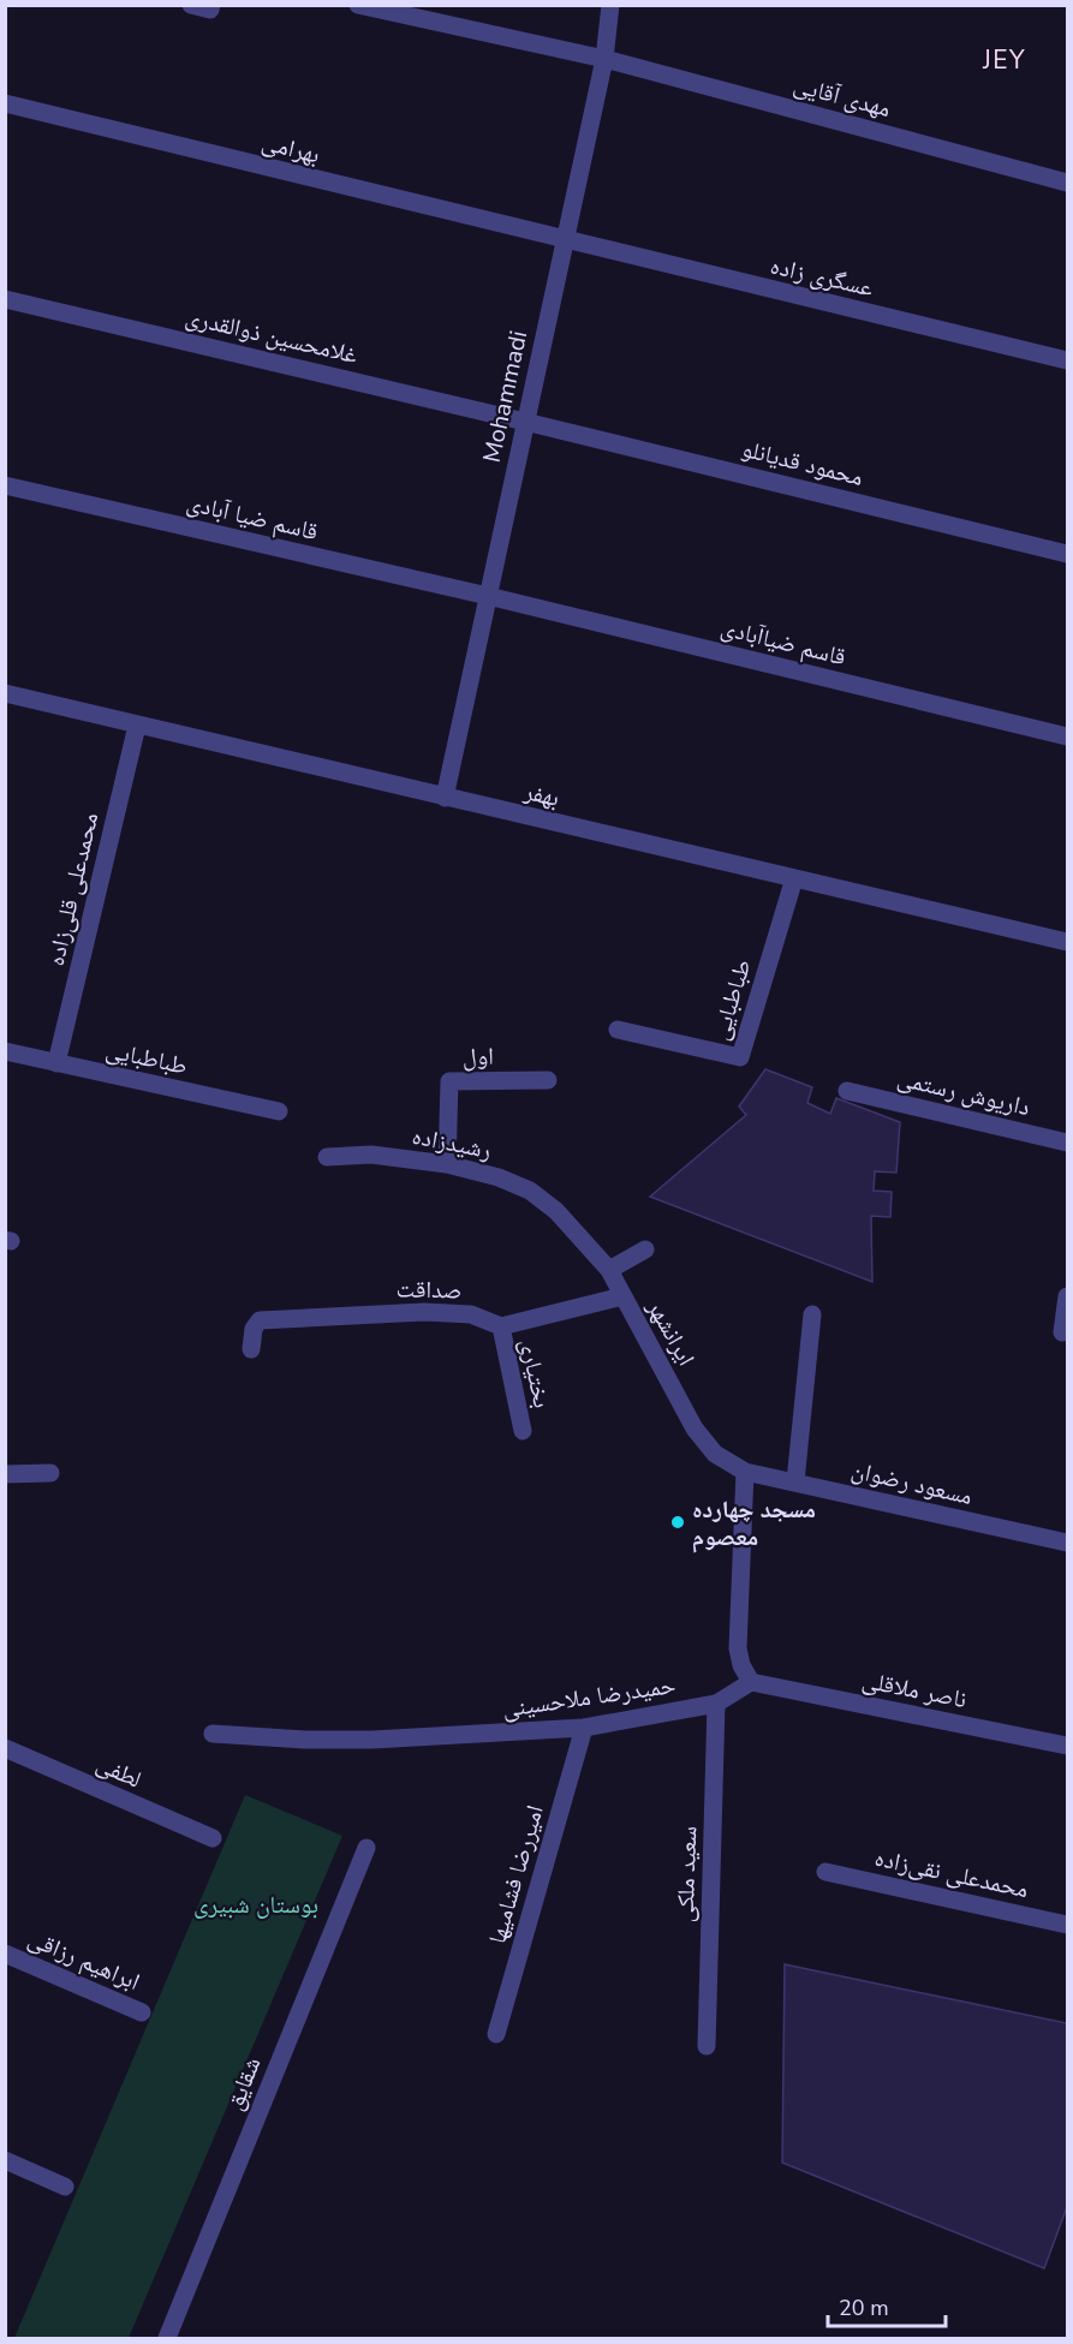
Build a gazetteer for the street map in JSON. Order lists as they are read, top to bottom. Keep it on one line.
{"streets":{"street":["مهدی آقایی","بهرامی","عسگری زاده","غلامحسین ذوالقدری","Mohammadi","محمود قدیانلو","قاسم ضیا آبادی","قاسم ضیاآبادی","بهفر","محمدعلی قلی‌زاده","طباطبایی","اول","داریوش رستمی","رشیدزاده","صداقت","ایرانشهر","بختیاری","مسعود رضوان","ناصر ملاقلی","حمیدرضا ملاحسینی","لطفی","محمدعلی نقی‌زاده","امیررضا فشامیها","سعید ملکی","ابراهیم رزاقی","شقایق"]},"crossings":[["مهدی آقایی","Mohammadi"],["بهرامی","عسگری زاده"],["بهرامی","Mohammadi"],["عسگری زاده","Mohammadi"],["غلامحسین ذوالقدری","Mohammadi"],["غلامحسین ذوالقدری","محمود قدیانلو"],["Mohammadi","محمود قدیانلو"],["Mohammadi","قاسم ضیا آبادی"],["Mohammadi","قاسم ضیاآبادی"],["Mohammadi","بهفر"],["قاسم ضیا آبادی","قاسم ضیاآبادی"],["بهفر","محمدعلی قلی‌زاده"],["بهفر","طباطبایی"],["محمدعلی قلی‌زاده","طباطبایی"],["اول","رشیدزاده"],["رشیدزاده","ایرانشهر"],["صداقت","بختیاری"],["ایرانشهر","مسعود رضوان"],["ناصر ملاقلی","حمیدرضا ملاحسینی"],["حمیدرضا ملاحسینی","امیررضا فشامیها"],["حمیدرضا ملاحسینی","سعید ملکی"]],"districts":["JEY"],"parks":["بوستان شبیری"],"places":["مسجد چهارده معصوم"],"scale_bar":"20 m"}
